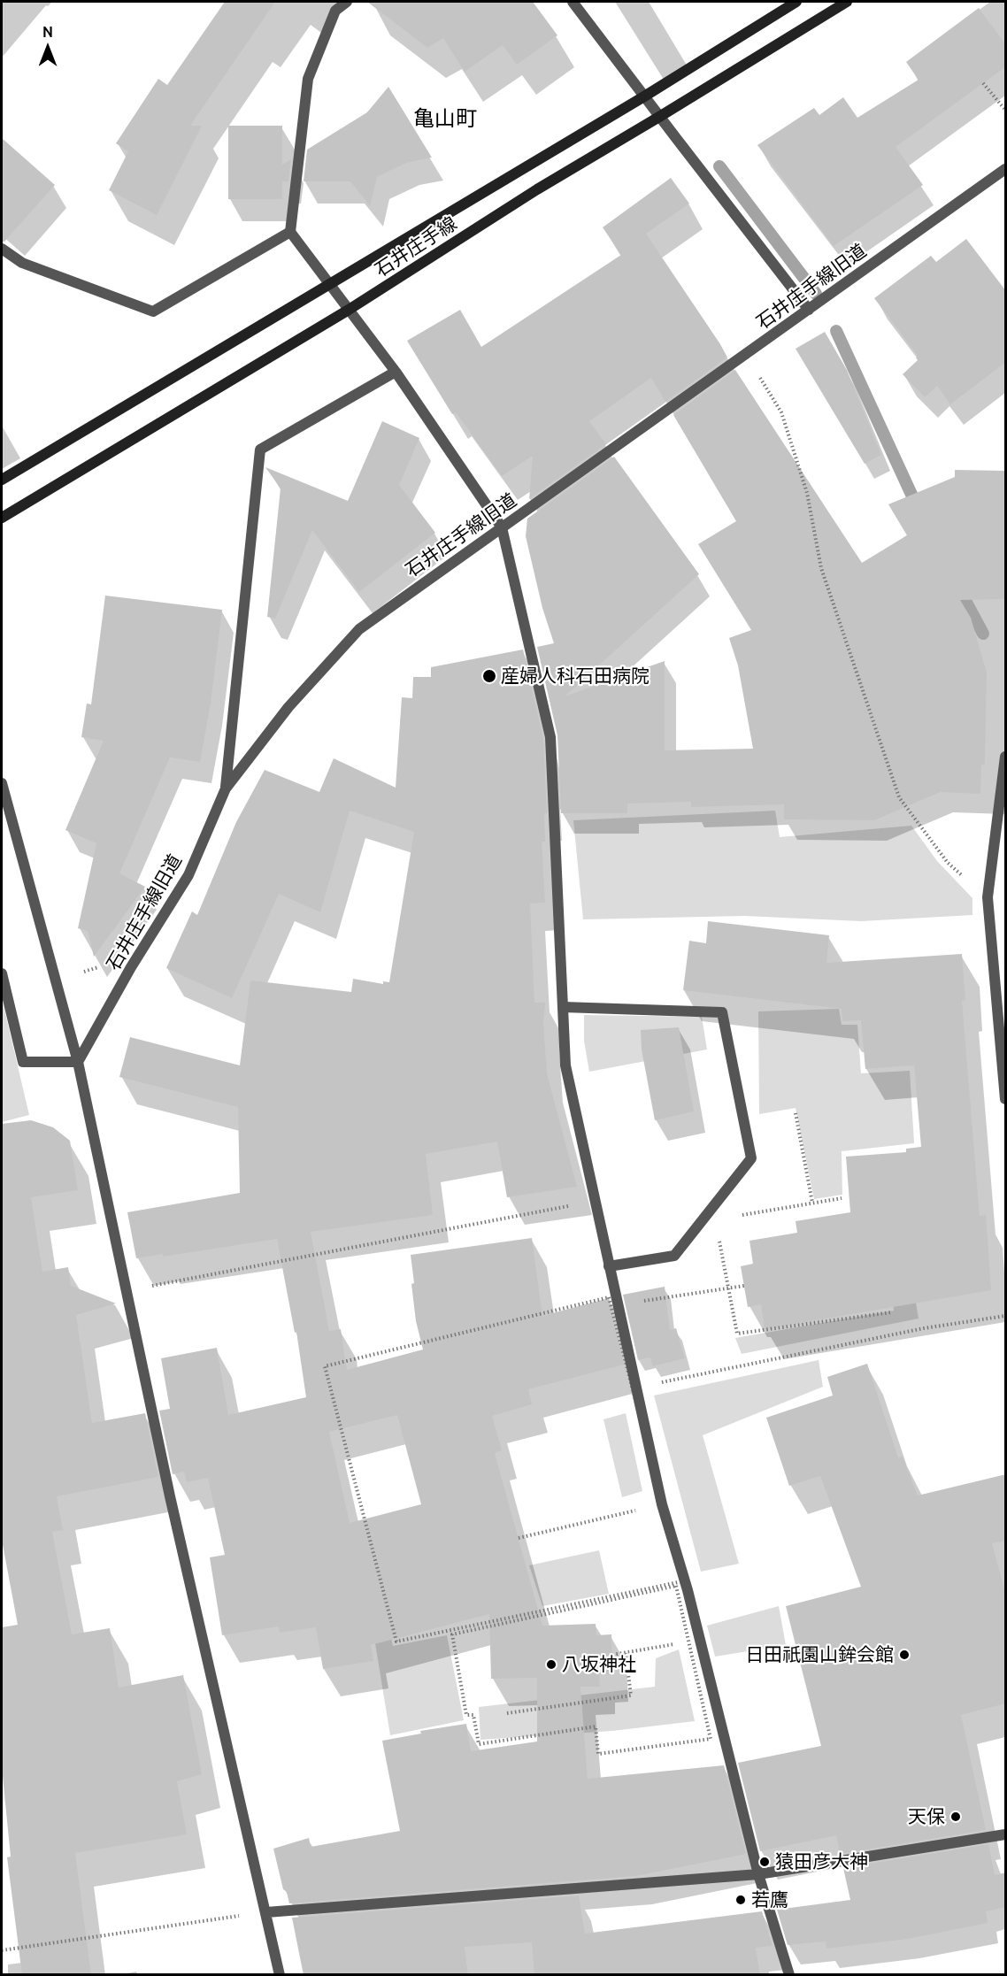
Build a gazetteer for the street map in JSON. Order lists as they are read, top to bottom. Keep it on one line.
{"streets":{"main road":["石井庄手線"],"street":["石井庄手線旧道"]},"districts":["亀山町"],"places":["産婦人科石田病院","日田祇園山鉾会館","八坂神社","天保","猿田彦大神","若鷹"],"north":"top"}
